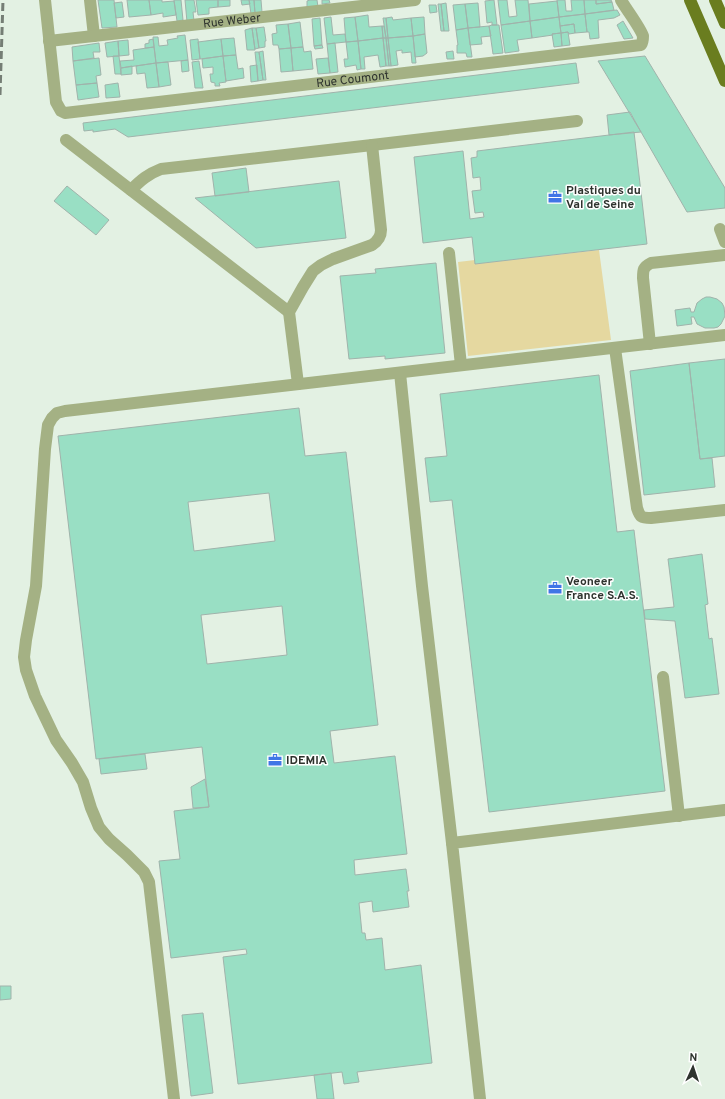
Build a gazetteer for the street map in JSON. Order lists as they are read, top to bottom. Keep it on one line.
{"streets":{"street":["Rue Weber","Rue Coumont"]},"crossings":[["Rue Weber","Rue Coumont"]],"places":{"office":["Plastiques du Val de Seine","Veoneer France S.A.S.","IDEMIA"]},"north":"top"}
